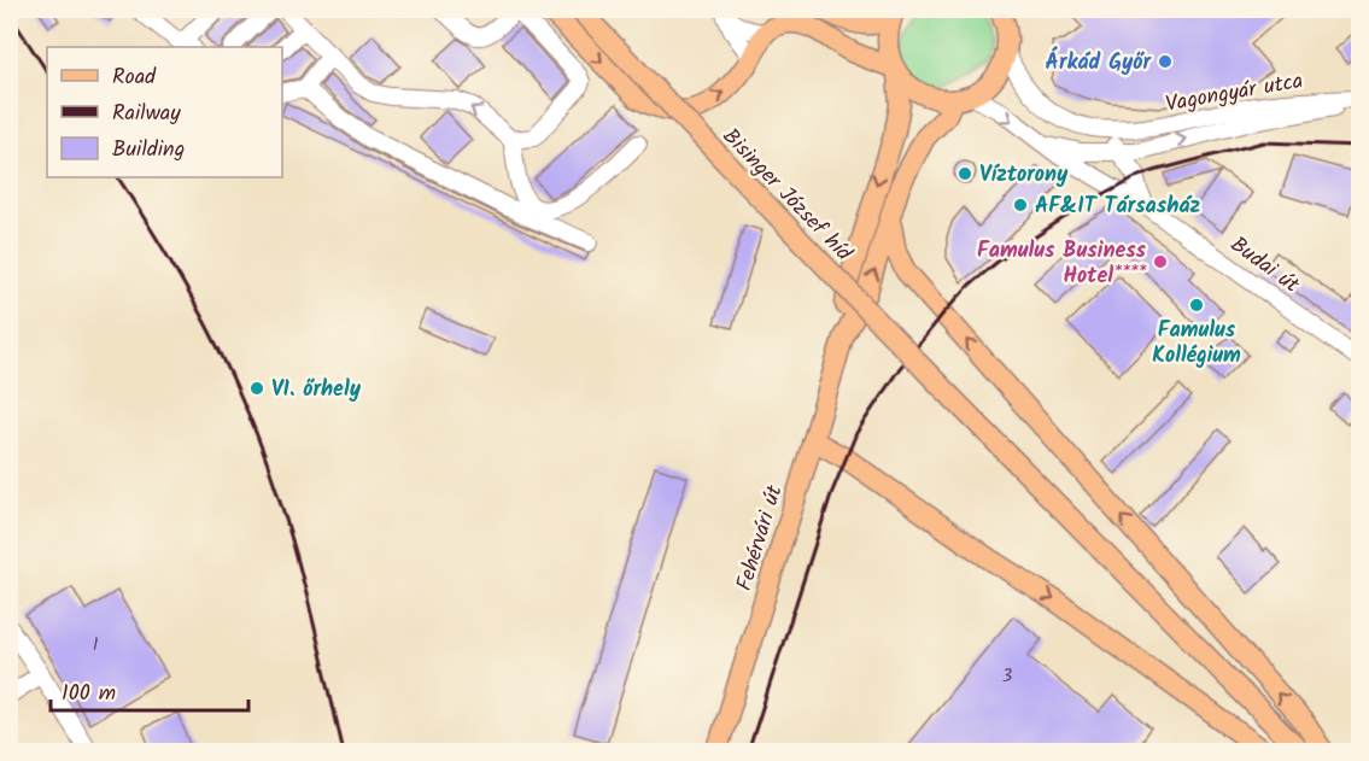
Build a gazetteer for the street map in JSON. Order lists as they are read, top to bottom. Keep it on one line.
{"streets":{"main road":["Bisinger József híd","Fehérvári út"],"street":["Vagongyár utca","Budai út"]},"crossings":[["Vagongyár utca","Budai út"],["Budai út","Fehérvári út"]],"places":["Árkád Győr","Víztorony","AF&IT Társasház","Famulus Business Hotel****","Famulus Kollégium","VI. őrhely"],"house_numbers":["1","3"],"legend":["Road","Railway","Building"],"scale_bar":"100 m"}
